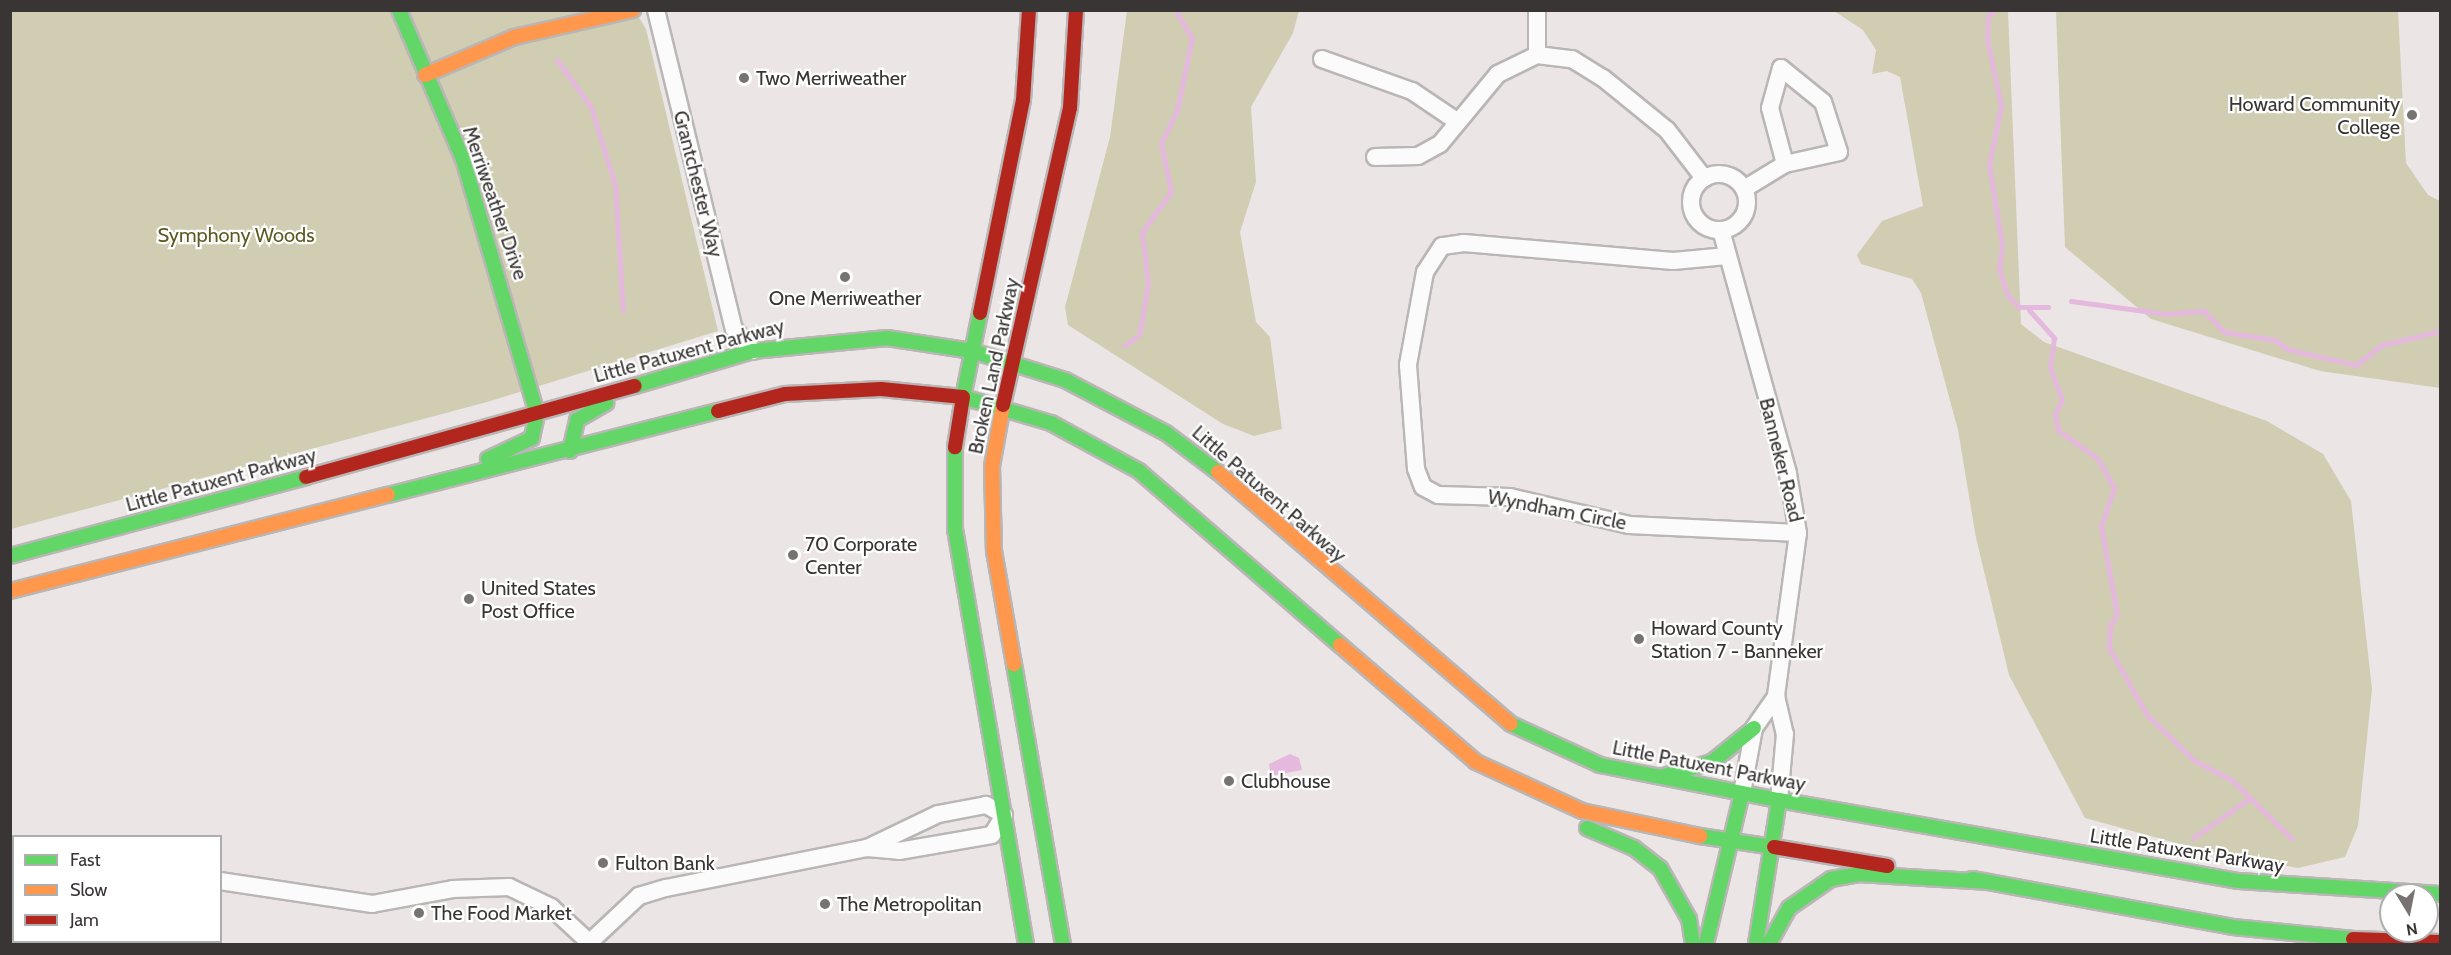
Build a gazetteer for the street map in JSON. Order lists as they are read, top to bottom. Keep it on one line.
{"streets":{"main road":["Merriweather Drive","Little Patuxent Parkway","Broken Land Parkway"],"street":["Grantchester Way","Banneker Road","Wyndham Circle"]},"crossings":[["Grantchester Way","Little Patuxent Parkway"],["Merriweather Drive","Little Patuxent Parkway"],["Little Patuxent Parkway","Broken Land Parkway"],["Little Patuxent Parkway","Banneker Road"],["Banneker Road","Wyndham Circle"]],"parks":["Symphony Woods"],"places":["Two Merriweather","Howard Community College","One Merriweather","70 Corporate Center","United States Post Office","Howard County Station 7 - Banneker","Clubhouse","Fulton Bank","The Metropolitan","The Food Market"],"legend":["Fast","Slow","Jam"],"north":"bottom"}
